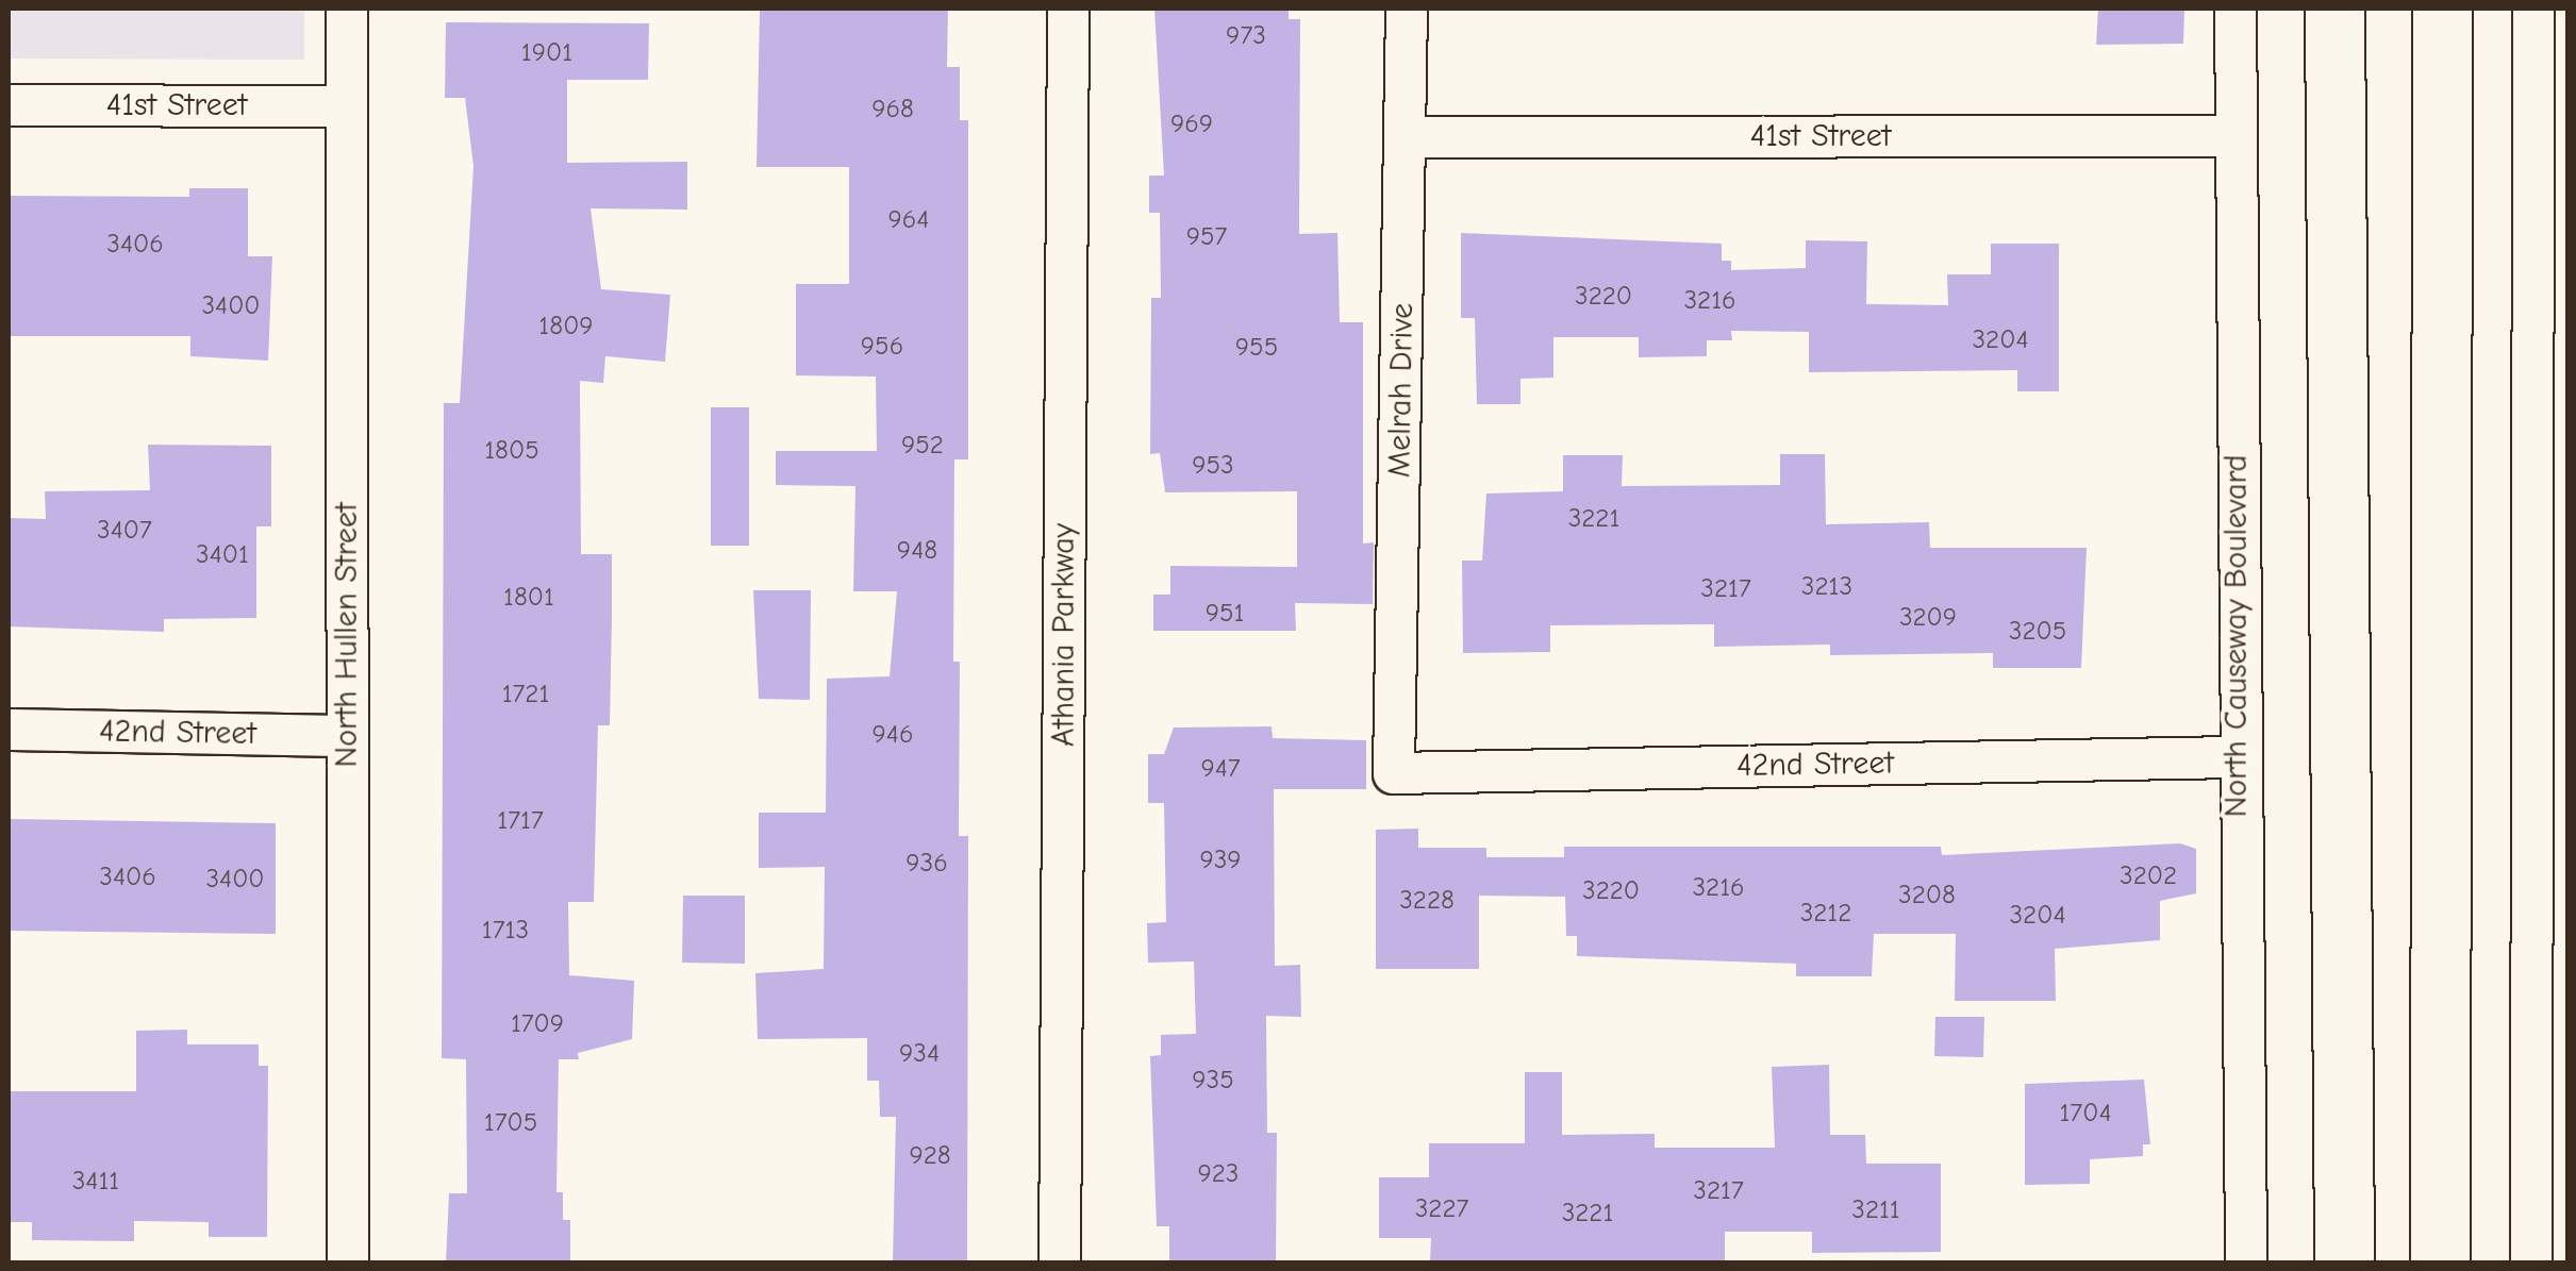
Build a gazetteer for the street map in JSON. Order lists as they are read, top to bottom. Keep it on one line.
{"streets":{"street":["41st Street","Melrah Drive","North Hullen Street","Athania Parkway","North Causeway Boulevard","42nd Street"]},"crossings":[["41st Street","Melrah Drive"],["41st Street","North Hullen Street"],["41st Street","North Causeway Boulevard"],["Melrah Drive","42nd Street"],["North Hullen Street","42nd Street"],["North Causeway Boulevard","42nd Street"]],"house_numbers":["973","1901","968","969","964","957","3406","3220","3216","3400","1809","3204","956","955","952","1805","953","3221","3407","948","3401","3213","3217","1801","951","3209","3205","1721","946","947","1717","939","936","3202","3406","3400","3216","3220","3208","3228","3212","3204","1713","1709","934","935","1704","1705","928","923","3411","3217","3227","3211","3221"]}
